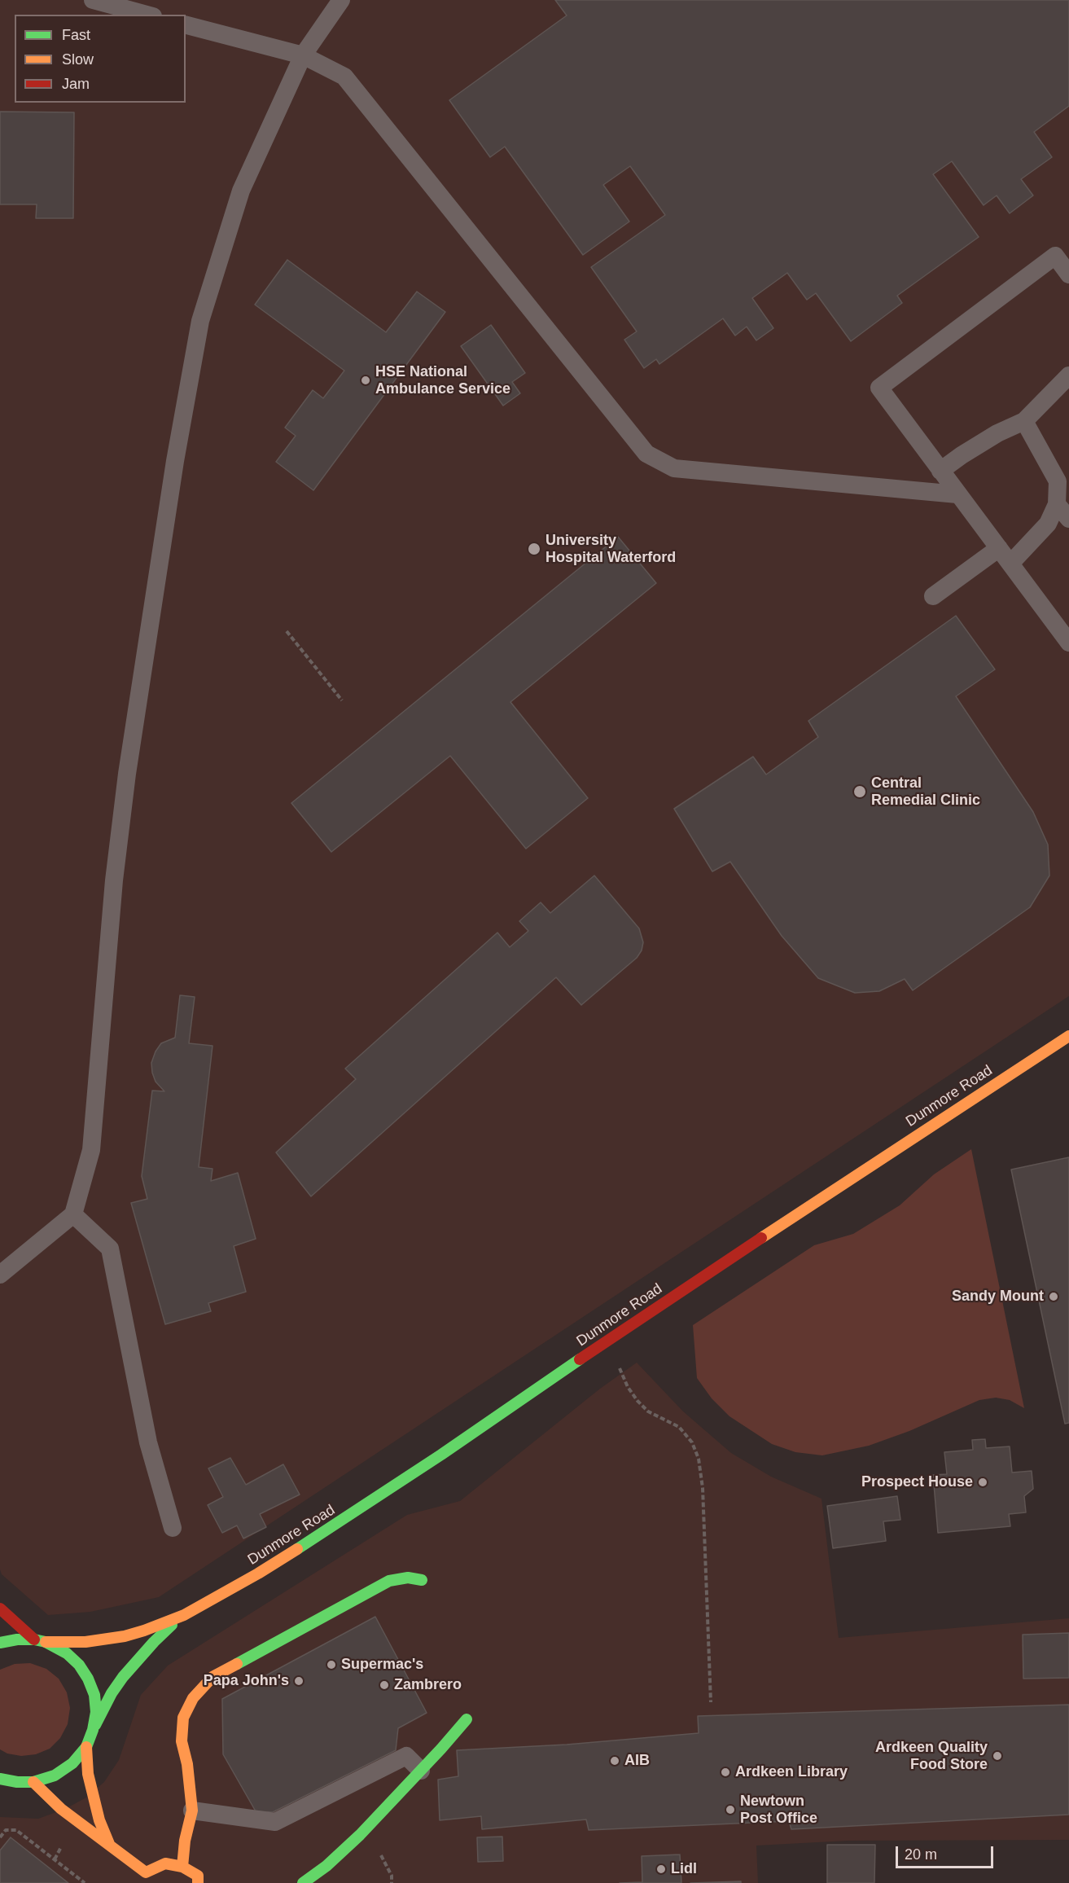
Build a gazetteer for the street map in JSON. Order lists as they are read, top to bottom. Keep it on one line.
{"streets":{"main road":["Dunmore Road"]},"places":["HSE National Ambulance Service","University Hospital Waterford","Central Remedial Clinic","Sandy Mount","Prospect House","Supermac's","Papa John's","Zambrero","Ardkeen Quality Food Store","AIB","Ardkeen Library","Newtown Post Office","Lidl"],"legend":["Fast","Slow","Jam"],"scale_bar":"20 m"}
